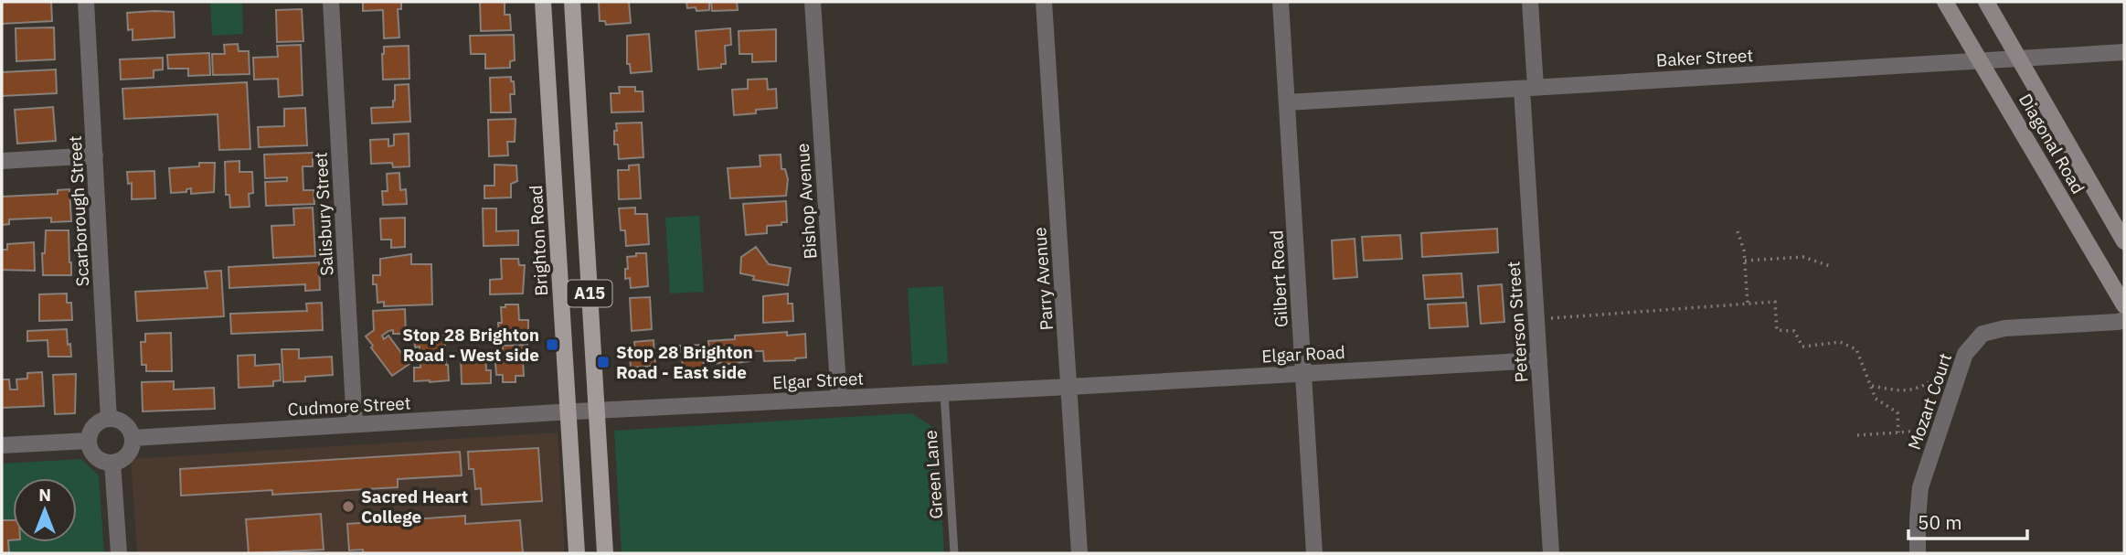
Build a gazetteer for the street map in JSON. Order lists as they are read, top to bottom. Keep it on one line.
{"streets":{"main road":["Diagonal Road","Brighton Road","A15"],"street":["Baker Street","Bishop Avenue","Scarborough Street","Salisbury Street","Parry Avenue","Gilbert Road","Peterson Street","Elgar Road","Elgar Street","Mozart Court","Cudmore Street"],"lane":["Green Lane"]},"crossings":[["Baker Street","Diagonal Road"],["Baker Street","Gilbert Road"],["Baker Street","Peterson Street"],["Bishop Avenue","Elgar Street"],["Scarborough Street","Cudmore Street"],["Salisbury Street","Cudmore Street"],["Brighton Road","Elgar Street"],["Brighton Road","Cudmore Street"],["Parry Avenue","Elgar Road"],["Parry Avenue","Elgar Street"],["Gilbert Road","Elgar Road"],["A15","Elgar Street"],["Peterson Street","Elgar Road"],["Elgar Road","Elgar Street"],["Elgar Street","Cudmore Street"],["Elgar Street","Green Lane"]],"places":{"transit":["Stop 28 Brighton Road - West side","Stop 28 Brighton Road - East side"],"other":["Sacred Heart College"]},"scale_bar":"50 m","north":"top"}
